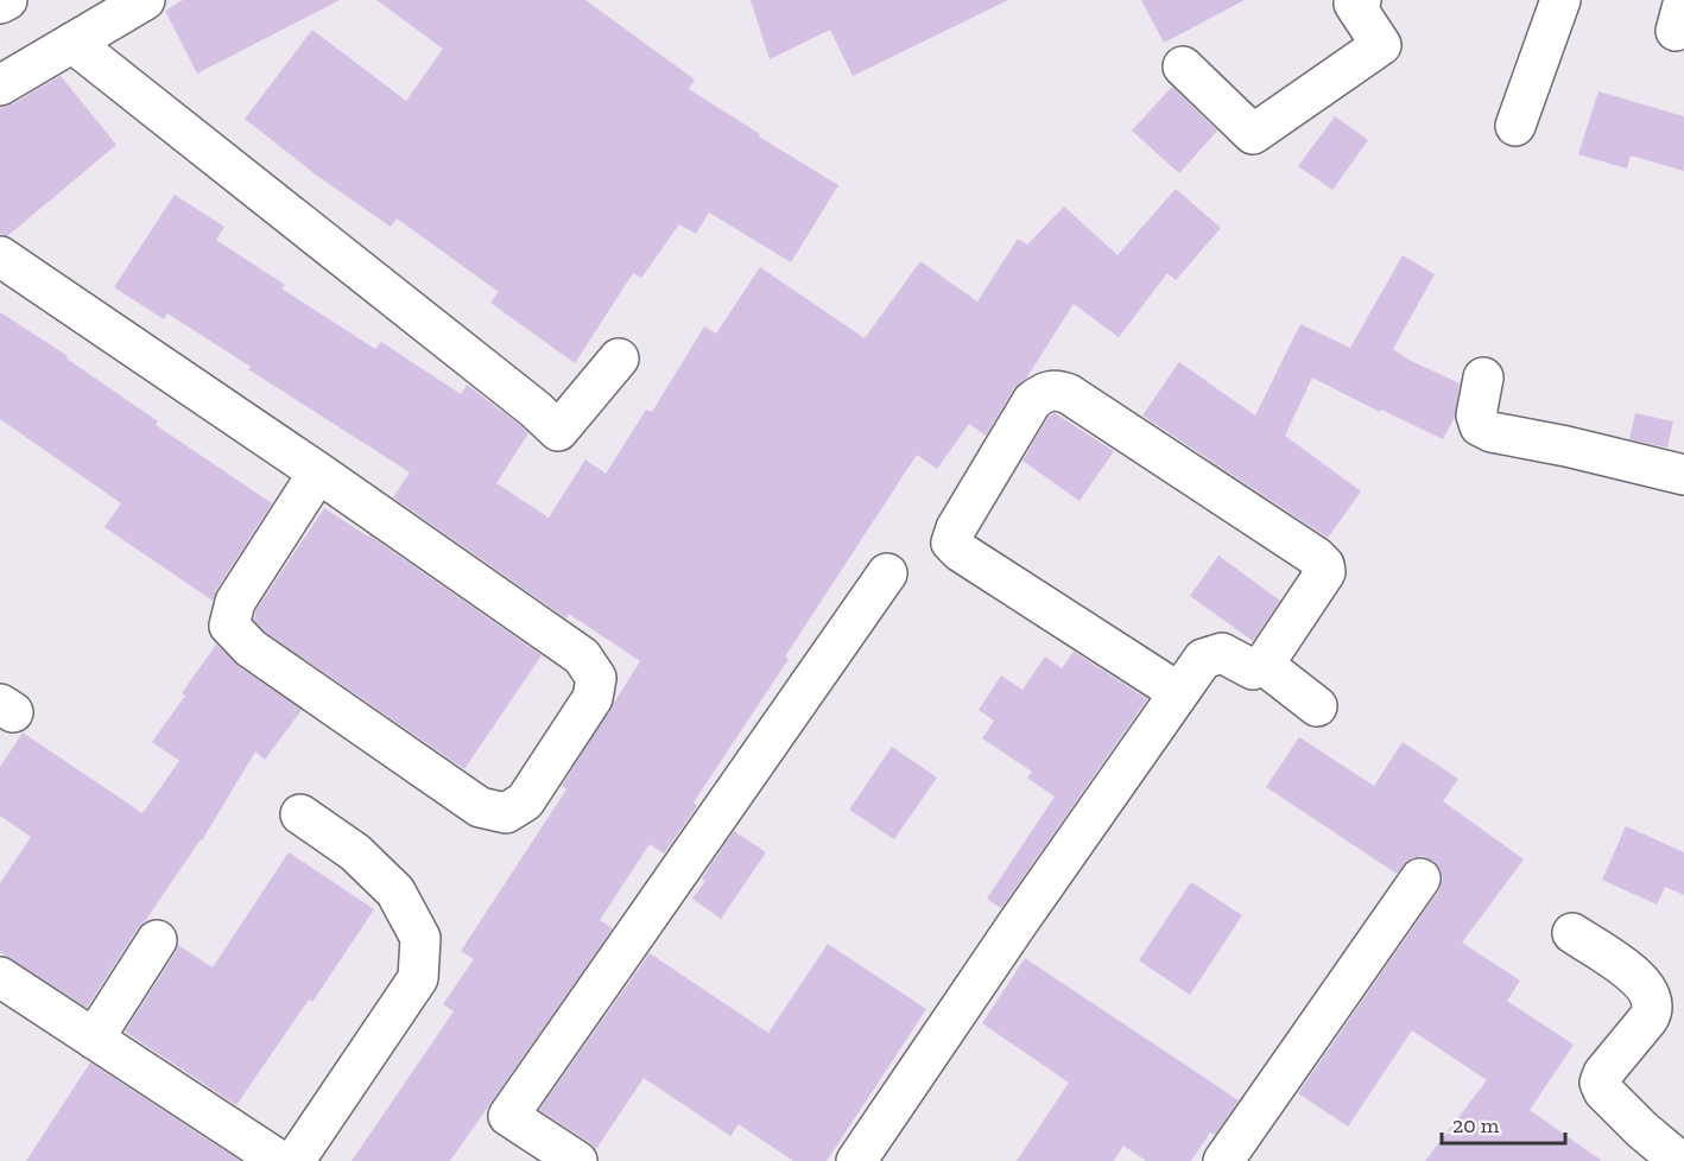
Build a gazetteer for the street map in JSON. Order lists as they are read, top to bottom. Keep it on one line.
{"scale_bar":"20 m"}
